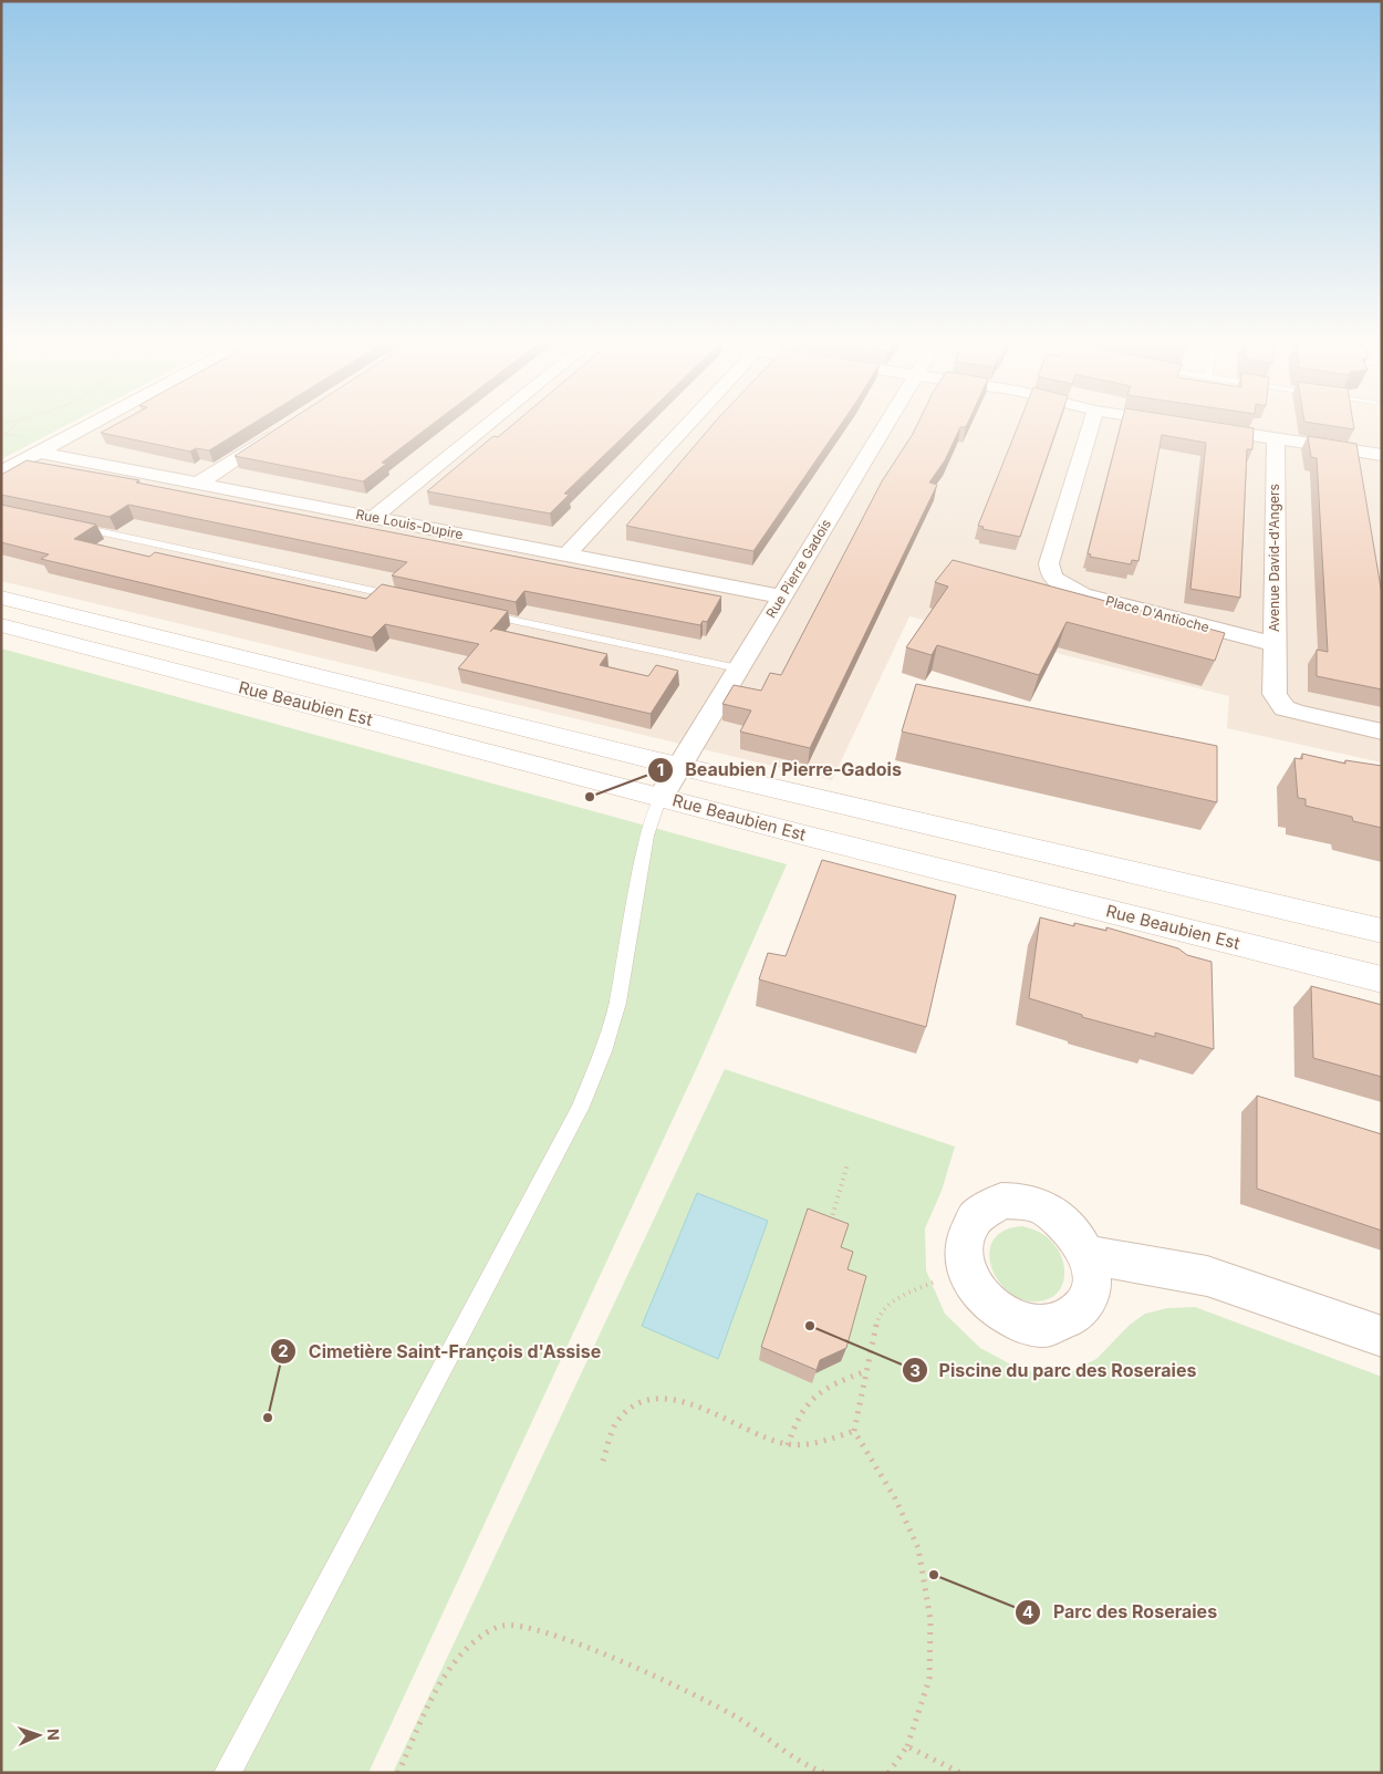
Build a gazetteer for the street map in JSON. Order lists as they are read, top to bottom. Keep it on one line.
{"streets":{"street":["Rue Louis-Dupire","Avenue David-d'Angers","Rue Pierre Gadois","Place D'Antioche","Rue Beaubien Est"]},"crossings":[["Rue Louis-Dupire","Rue Pierre Gadois"],["Avenue David-d'Angers","Place D'Antioche"],["Rue Pierre Gadois","Rue Beaubien Est"]],"places":["Beaubien / Pierre-Gadois","Piscine du parc des Roseraies","Cimetière Saint-François d'Assise","Parc des Roseraies"],"north":"right"}
